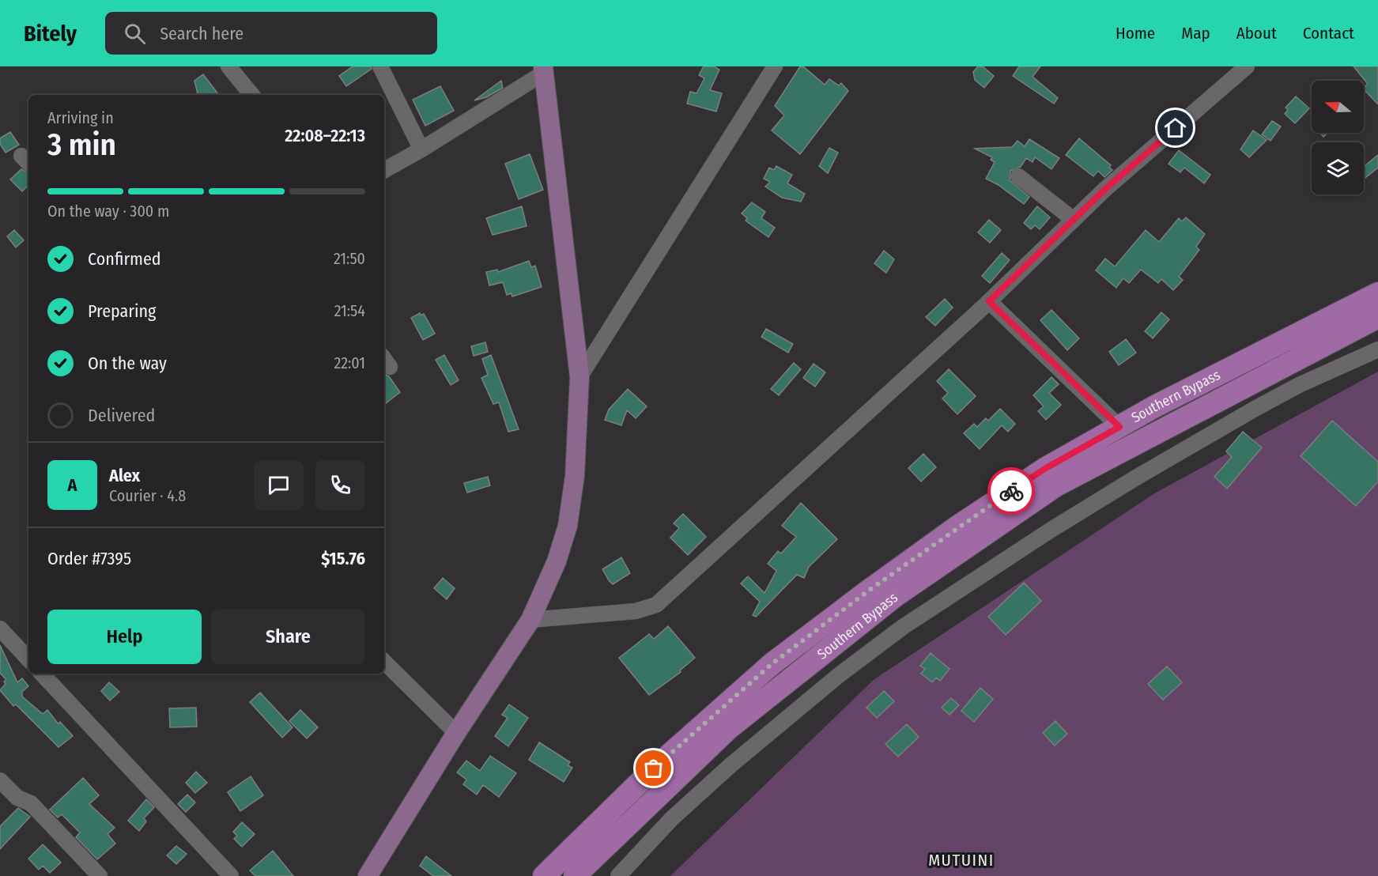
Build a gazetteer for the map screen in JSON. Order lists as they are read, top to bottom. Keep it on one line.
{"streets":{"highway":["Southern Bypass"]},"districts":["MUTUINI"],"north":"left","page":{"header":"Bitely","search":"Search here","nav":["Home","Map","About","Contact"],"heading":["3 min","Arriving in","22:08–22:13"],"panel":["Alex","Courier · 4.8","Order #7395","$15.76"],"bar":"On the way · 300 m","list":[["Confirmed","21:50"],["Preparing","21:54"],["On the way","22:01"],"Delivered"],"round":"A","buttons":["Help","Share"]}}
